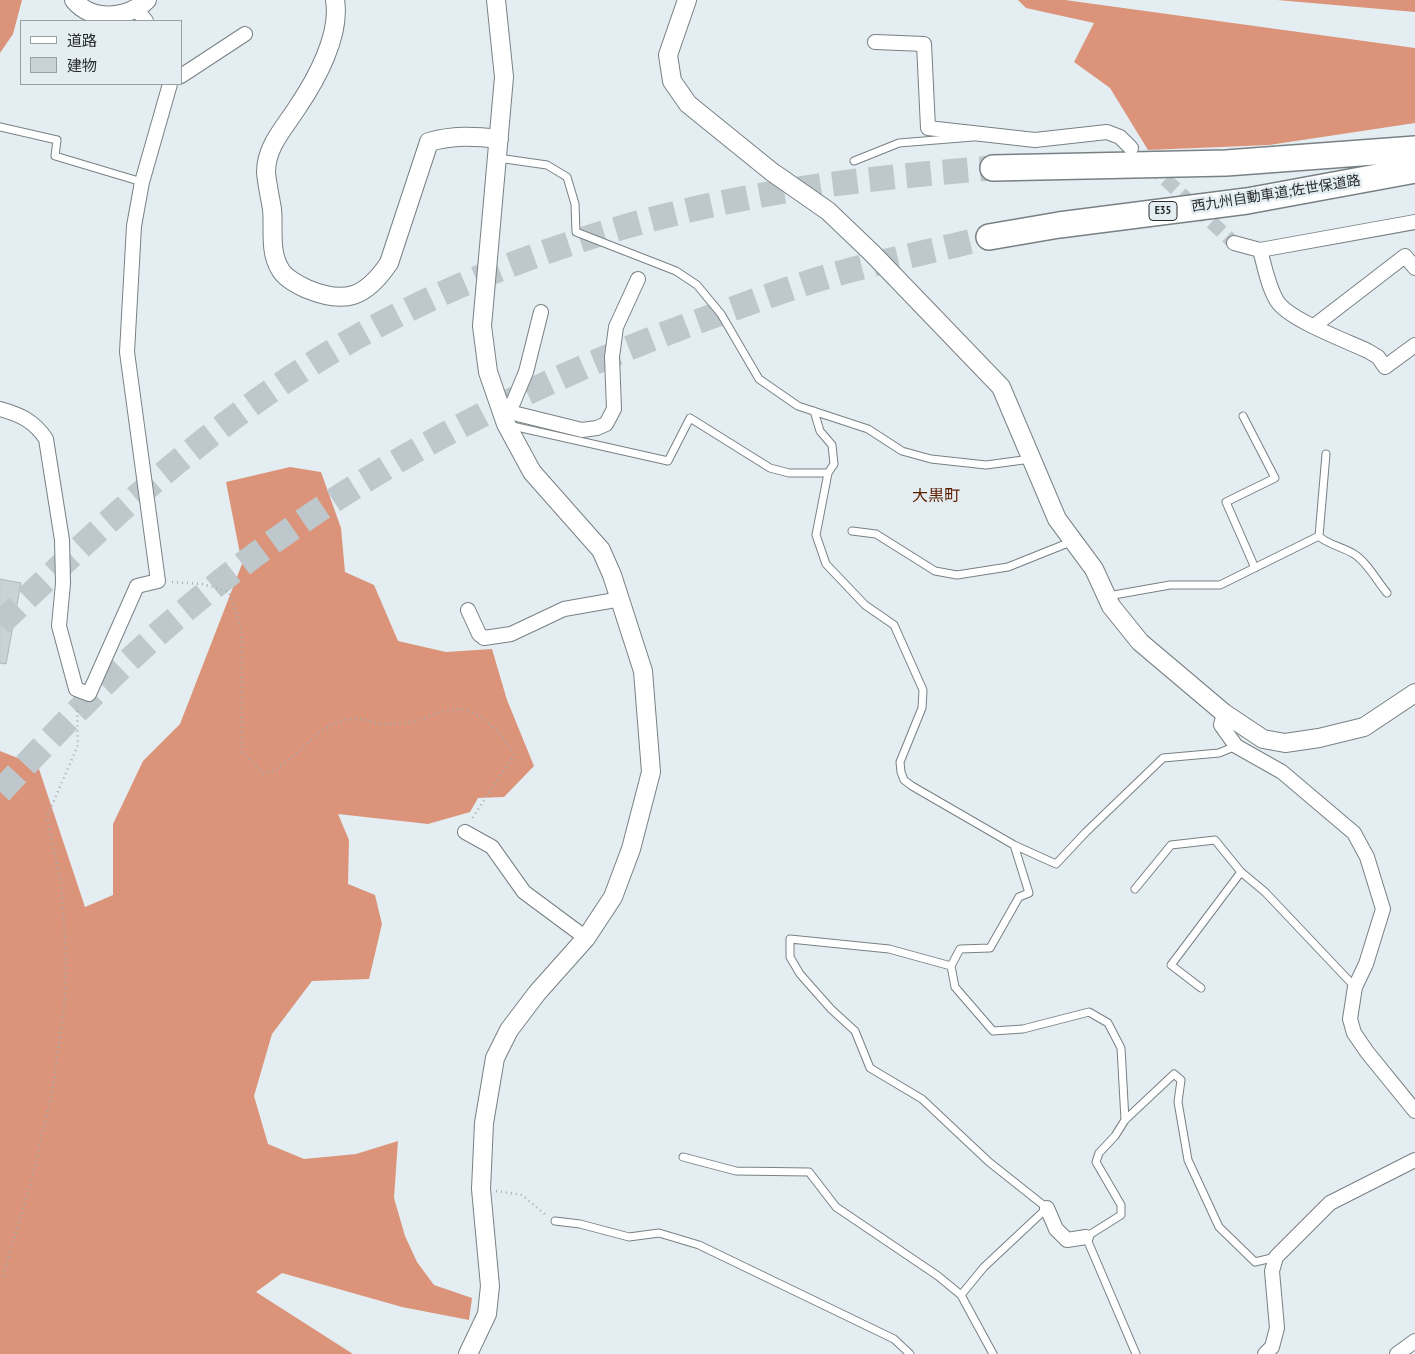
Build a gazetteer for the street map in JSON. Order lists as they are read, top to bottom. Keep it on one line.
{"streets":{"highway":["西九州自動車道;佐世保道路","E35"]},"districts":["大黒町"],"legend":["道路","建物"]}
